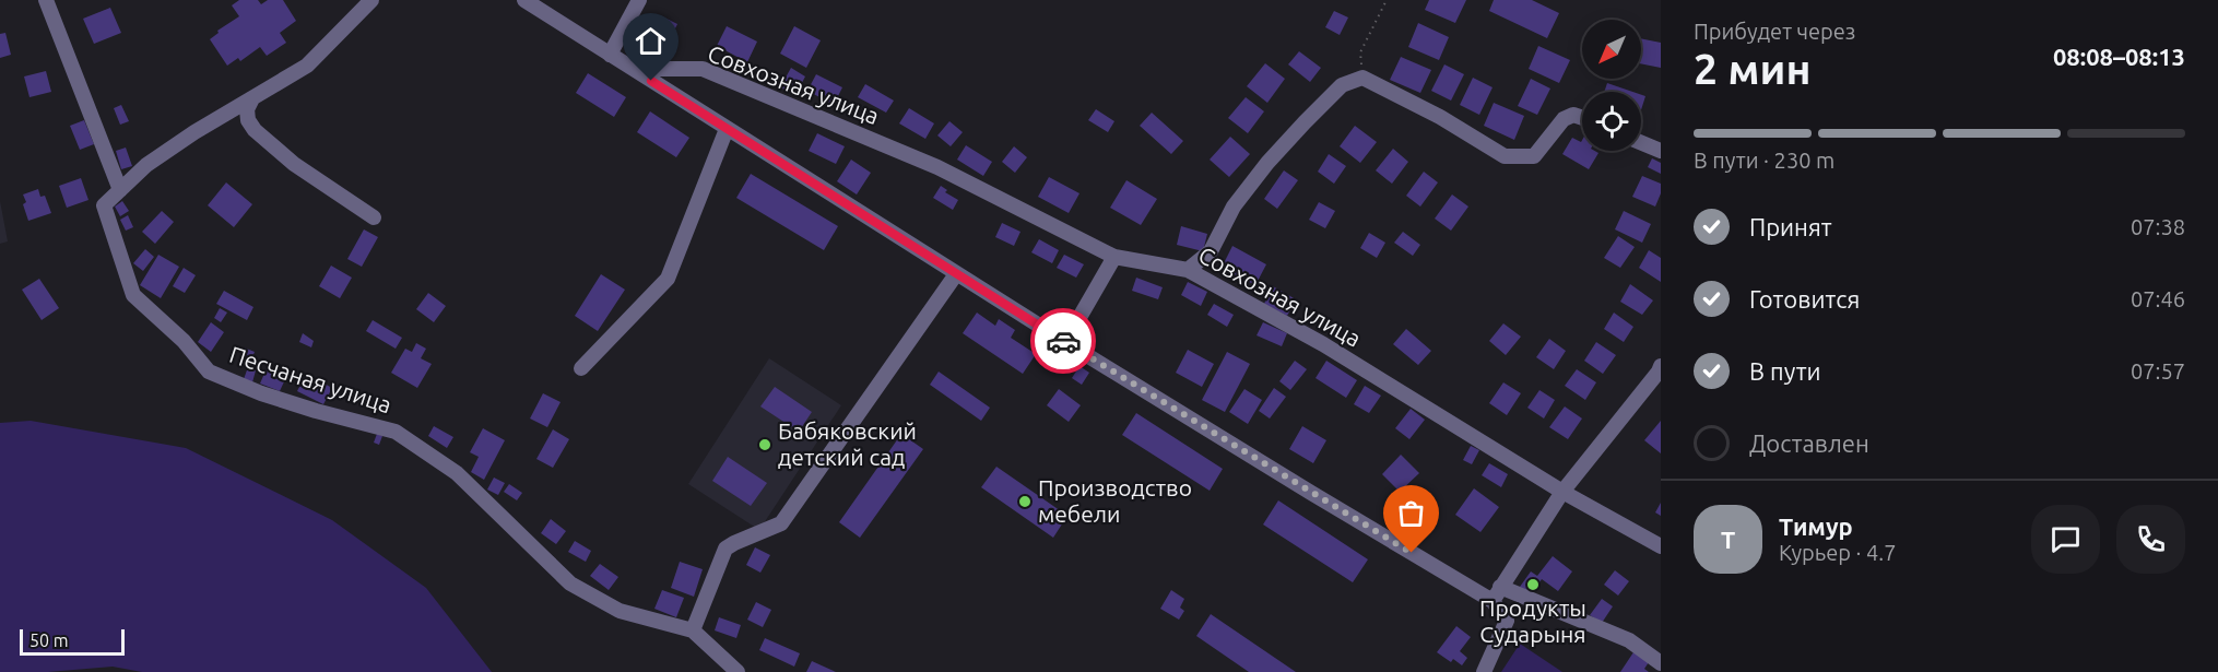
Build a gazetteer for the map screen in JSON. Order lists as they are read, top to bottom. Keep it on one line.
{"streets":{"street":["Совхозная улица","Песчаная улица"]},"places":["Бабяковский детский сад","Производство мебели","Продукты Сударыня"],"scale_bar":"50 m","north":"bottom left","page":{"heading":["2 мин","Прибудет через","08:08–08:13"],"panel":["Тимур","Курьер · 4.7"],"bar":"В пути · 230 m","list":[["Принят","07:38"],["Готовится","07:46"],["В пути","07:57"],"Доставлен"],"round":"Т","scale":"50 m"}}
